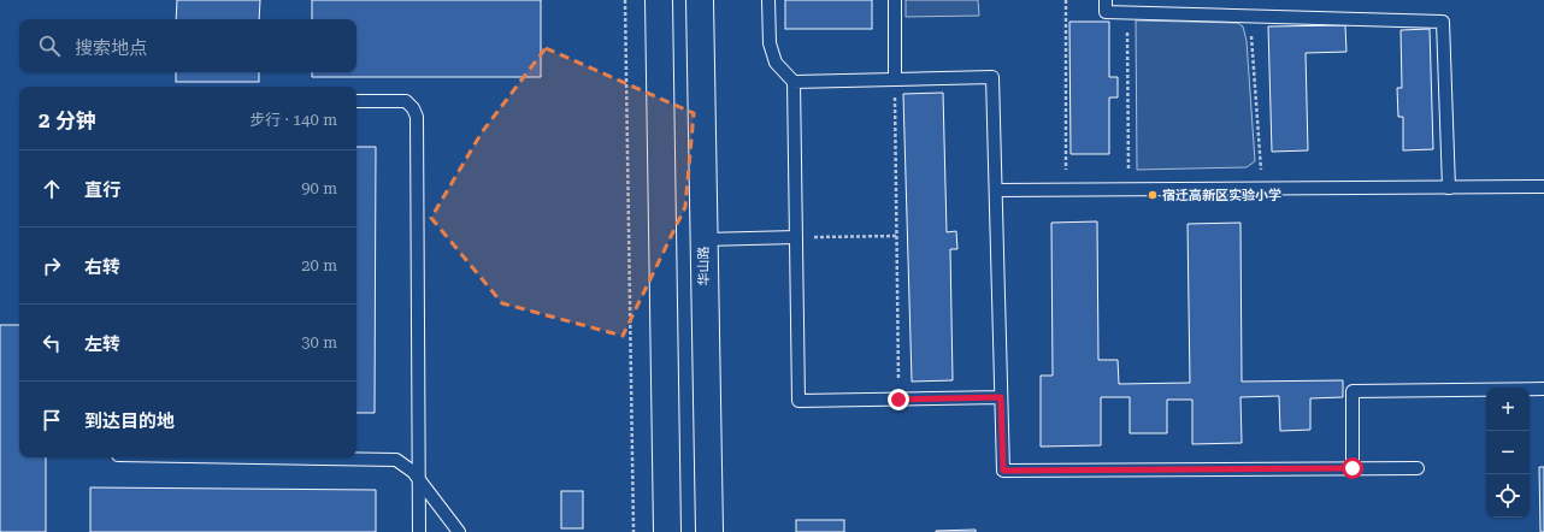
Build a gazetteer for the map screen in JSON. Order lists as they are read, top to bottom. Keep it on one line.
{"streets":{"street":["华山路"]},"places":["宿迁高新区实验小学"],"page":{"search":"搜索地点","heading":["2 分钟","步行 · 140 m"],"list":[["直行","90 m"],["右转","20 m"],["左转","30 m"],"到达目的地"],"map_buttons":["+","−"]}}
